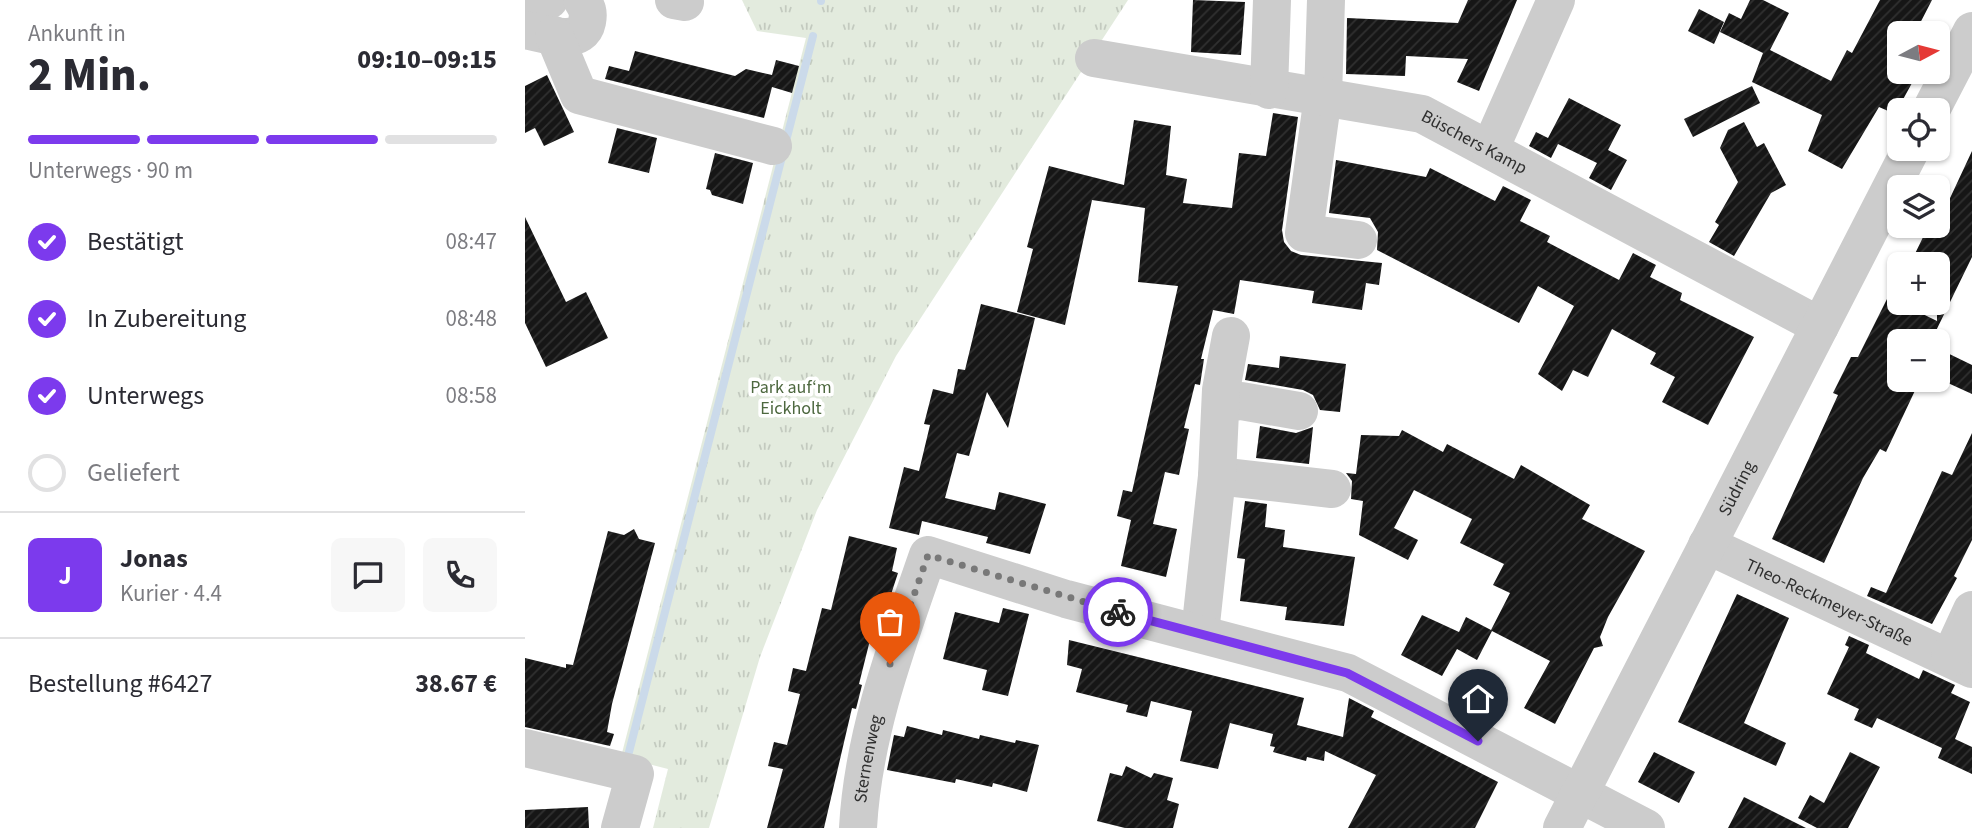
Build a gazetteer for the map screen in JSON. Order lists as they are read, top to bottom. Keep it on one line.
{"streets":{"street":["Büschers Kamp","Südring","Theo-Reckmeyer-Straße","Sternenweg"]},"crossings":[["Büschers Kamp","Südring"],["Südring","Theo-Reckmeyer-Straße"],["Südring","Sternenweg"]],"parks":["Park auf‘m Eickholt"],"north":"right","page":{"heading":["2 Min.","Ankunft in","09:10–09:15"],"panel":["Jonas","Kurier · 4.4","Bestellung #6427","38.67 €"],"map_buttons":["+","−"],"bar":"Unterwegs · 90 m","list":[["Bestätigt","08:47"],["In Zubereitung","08:48"],["Unterwegs","08:58"],"Geliefert"],"round":"J"}}
